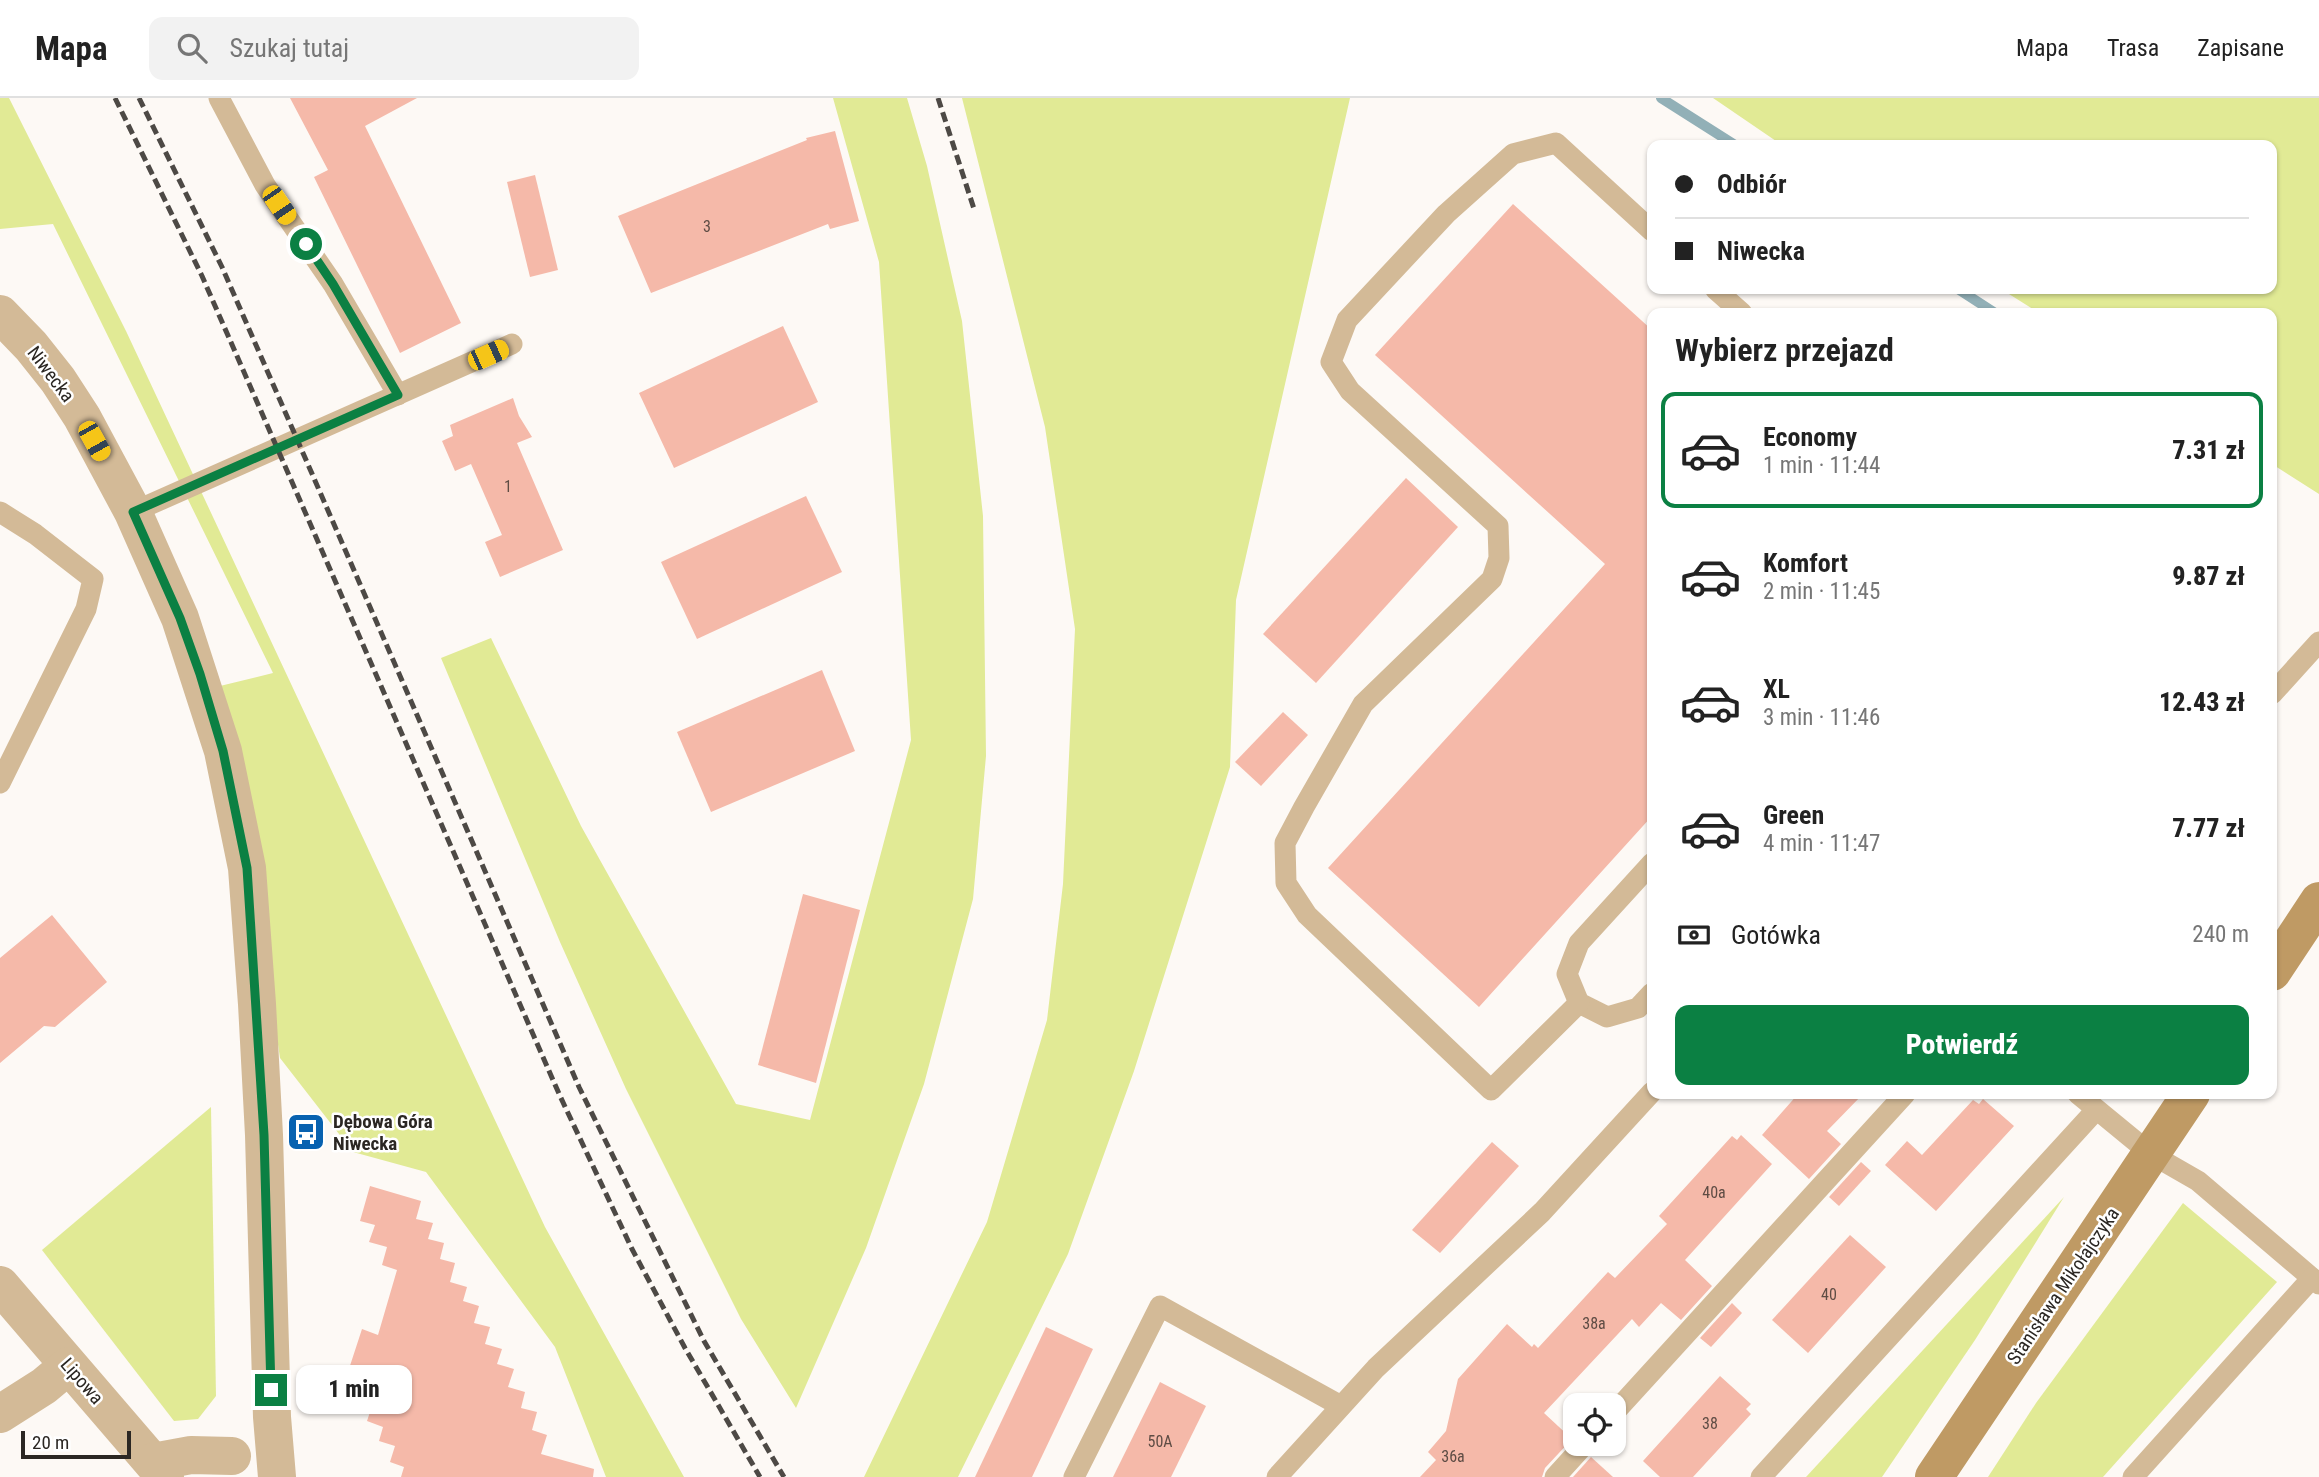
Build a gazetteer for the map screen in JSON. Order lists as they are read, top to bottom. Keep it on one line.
{"streets":{"street":["Niwecka","Stanisława Mikołajczyka","Lipowa"]},"places":{"bus stop":["Dębowa Góra Niwecka"]},"house_numbers":["3","1","40a","40","38a","38","50A","36a"],"scale_bar":"20 m","page":{"header":"Mapa","search":"Szukaj tutaj","nav":["Mapa","Trasa","Zapisane"],"banner":["Odbiór","Niwecka"],"heading":"Wybierz przejazd","list":[{"name":"Economy","note":"1 min · 11:44","value":"7.31 zł"},{"name":"Komfort","note":"2 min · 11:45","value":"9.87 zł"},{"name":"XL","note":"3 min · 11:46","value":"12.43 zł"},{"name":"Green","note":"4 min · 11:47","value":"7.77 zł"}],"pay":["Gotówka","240 m"],"buttons":"Potwierdź","bubble":"1 min","scale":"20 m"}}
